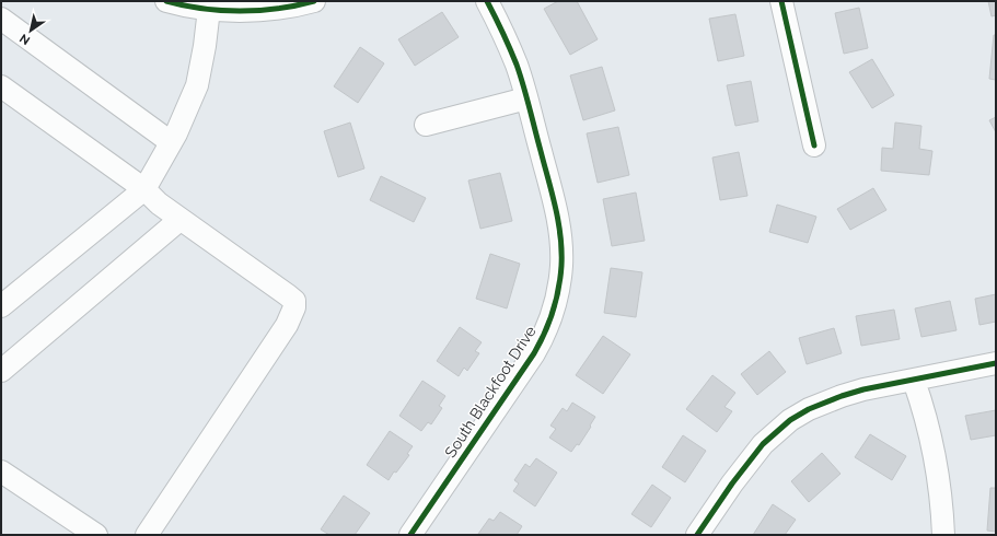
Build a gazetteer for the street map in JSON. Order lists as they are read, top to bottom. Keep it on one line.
{"streets":{"street":["South Blackfoot Drive"]},"north":"bottom left"}
